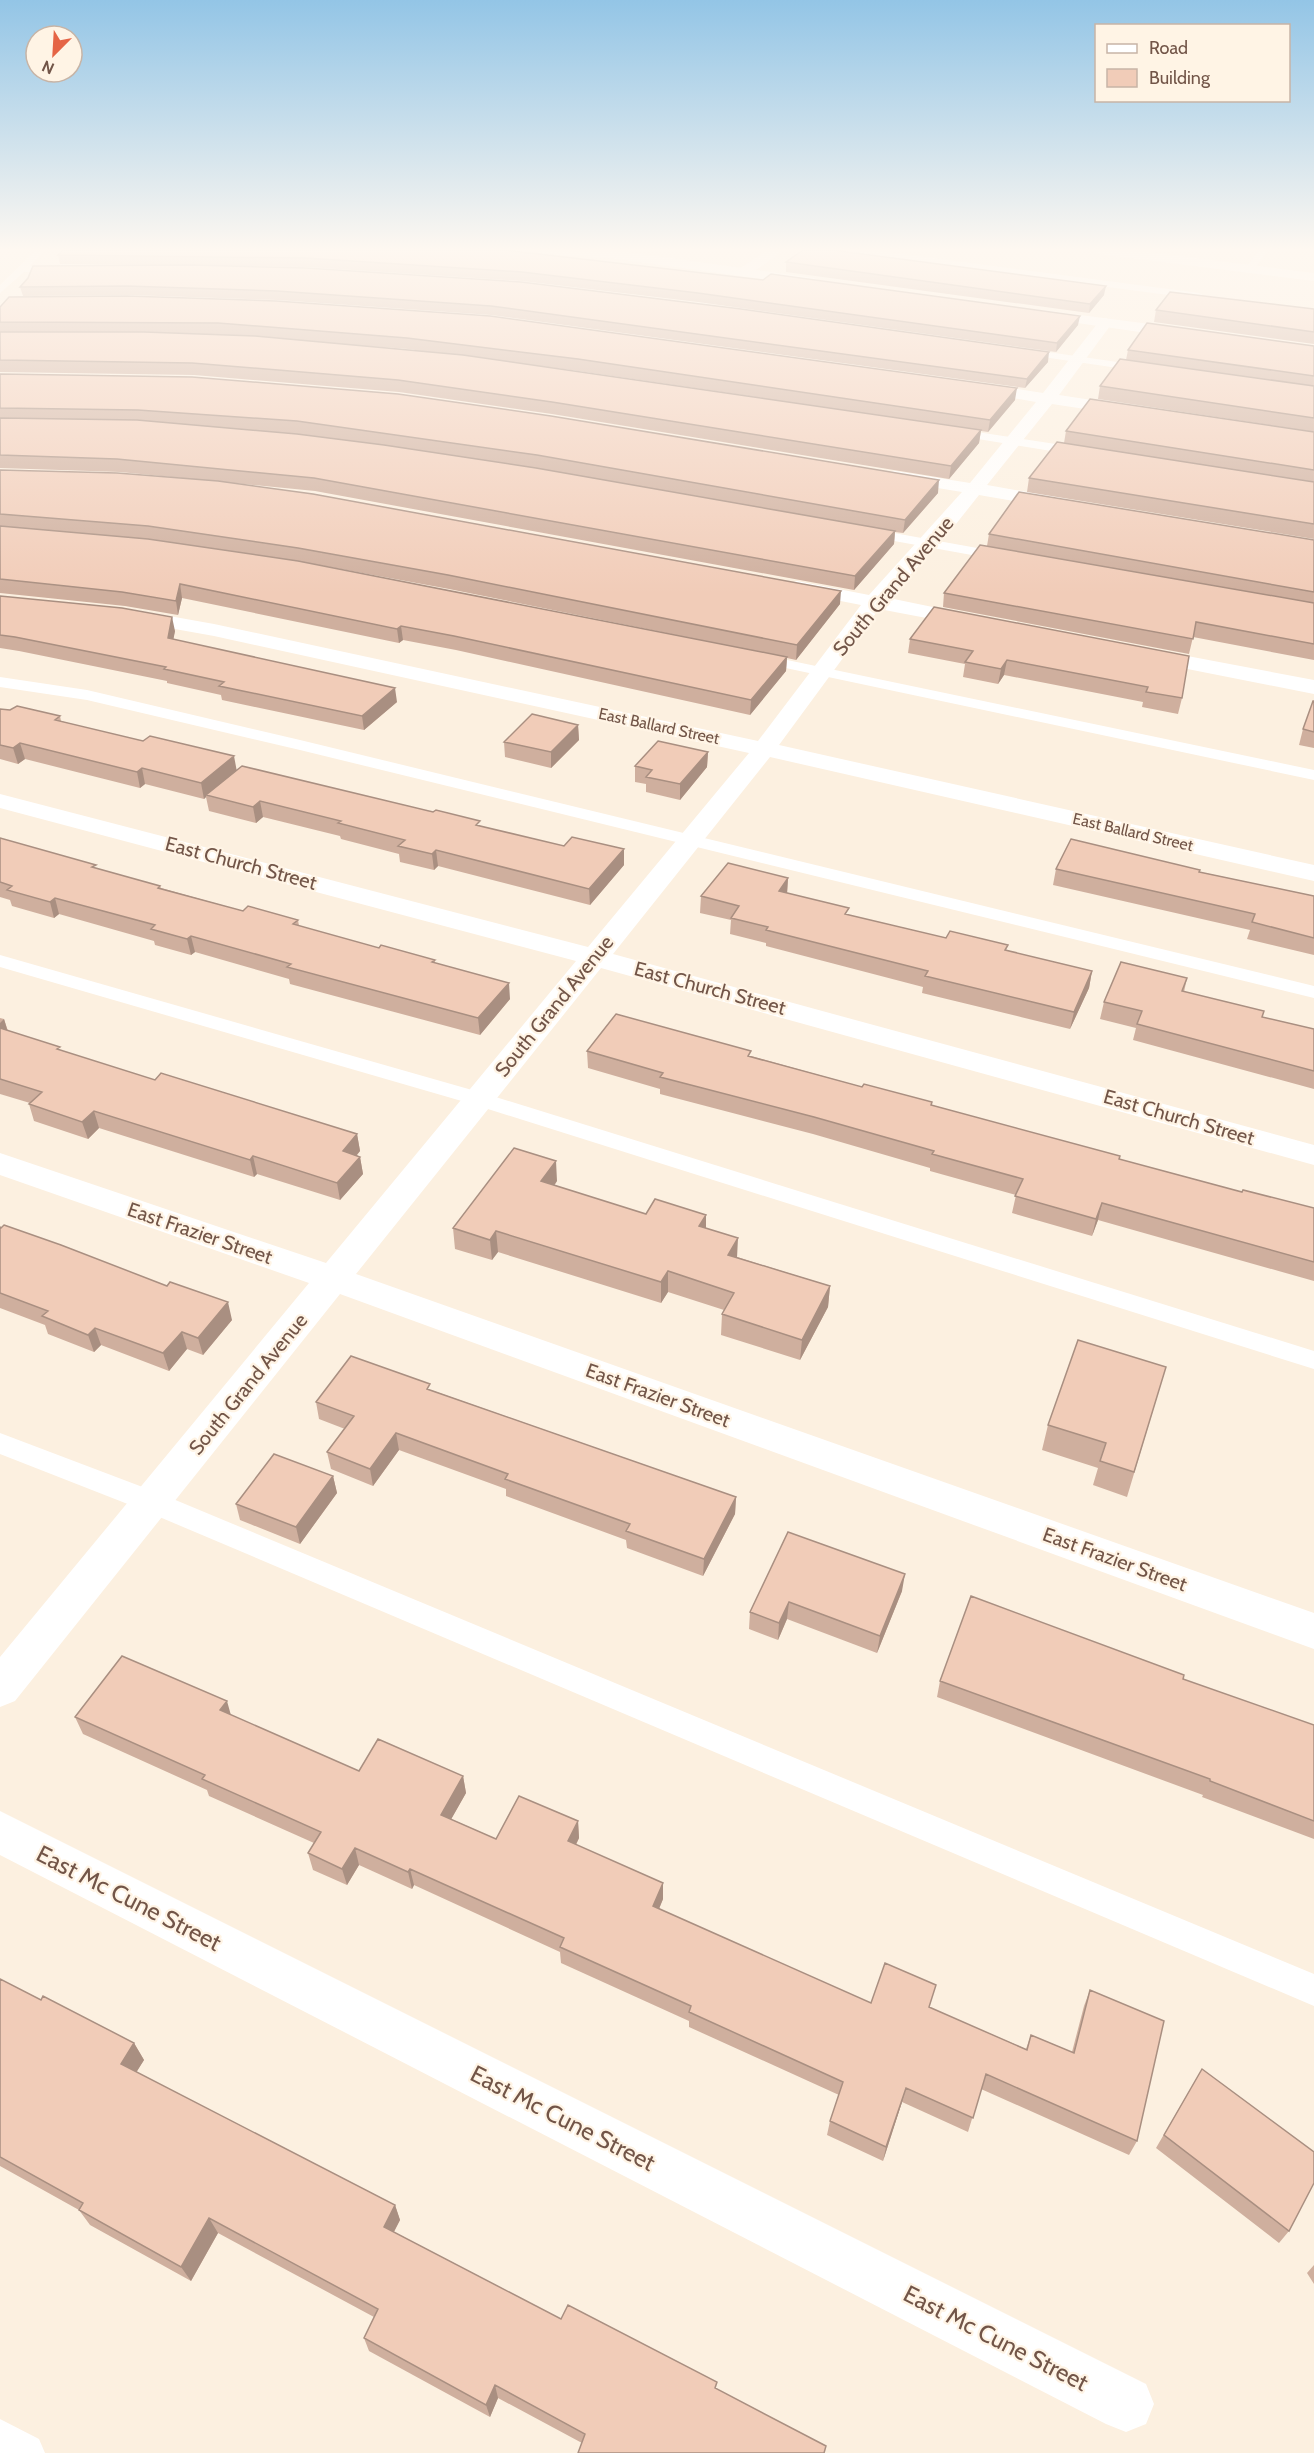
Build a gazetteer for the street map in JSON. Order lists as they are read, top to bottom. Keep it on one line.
{"streets":{"street":["South Grand Avenue","East Ballard Street","East Church Street","East Frazier Street","East Mc Cune Street"]},"crossings":[["South Grand Avenue","East Ballard Street"],["South Grand Avenue","East Church Street"],["South Grand Avenue","East Frazier Street"]],"legend":["Road","Building"],"north":"bottom left"}
